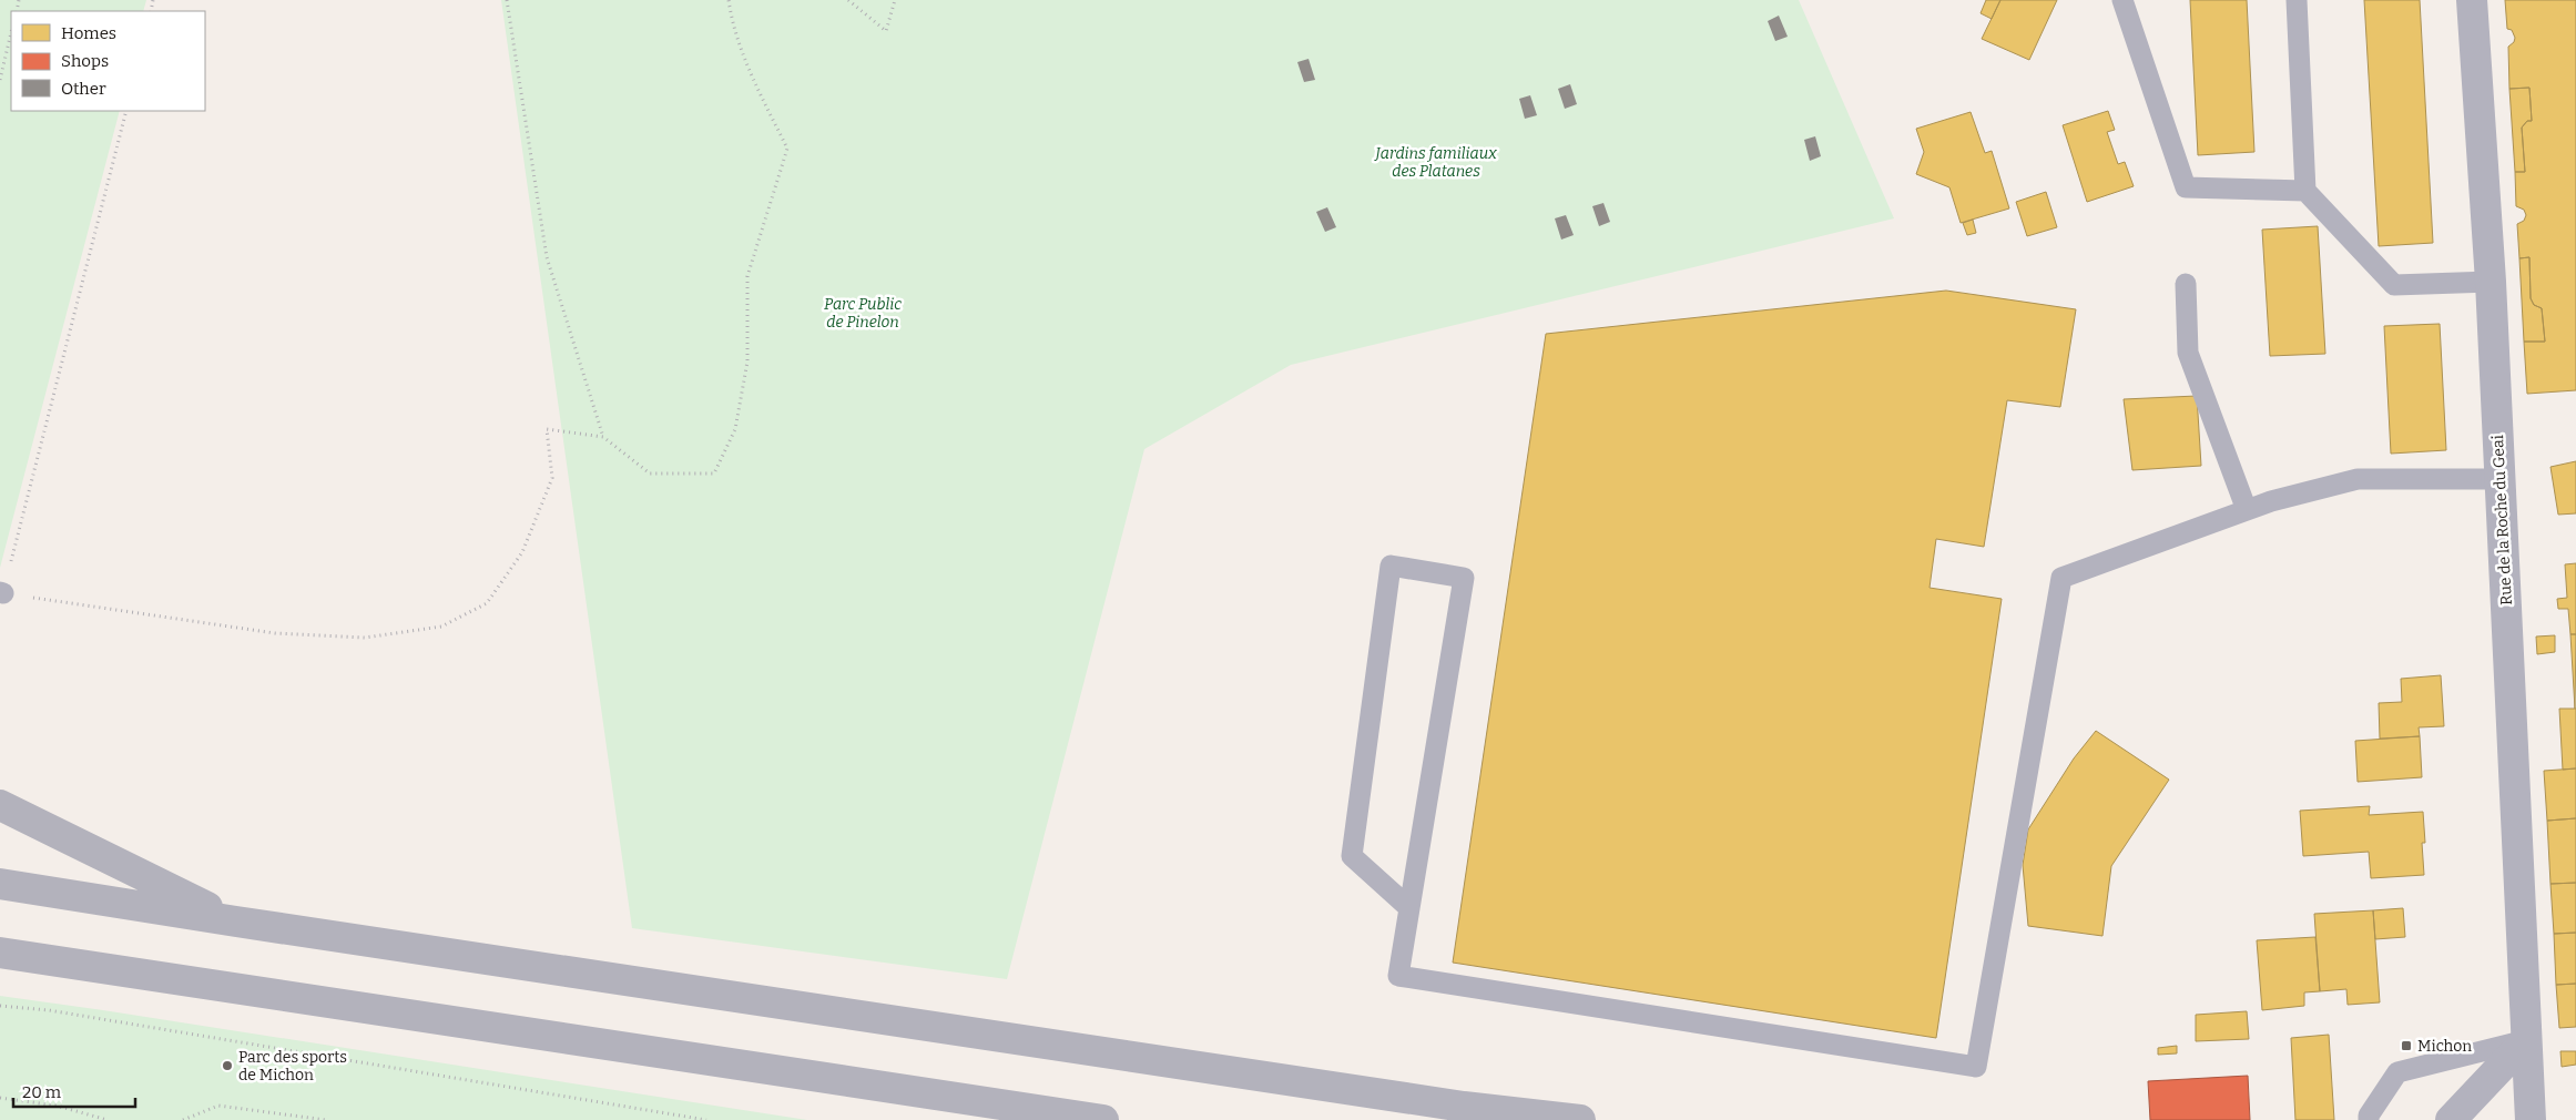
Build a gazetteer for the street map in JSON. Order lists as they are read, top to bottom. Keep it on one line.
{"streets":{"street":["Rue de la Roche du Geai"]},"parks":["Jardins familiaux des Platanes","Parc Public de Pinelon"],"places":{"transit":["Michon"],"other":["Parc des sports de Michon"]},"legend":["Homes","Shops","Other"],"scale_bar":"20 m"}
